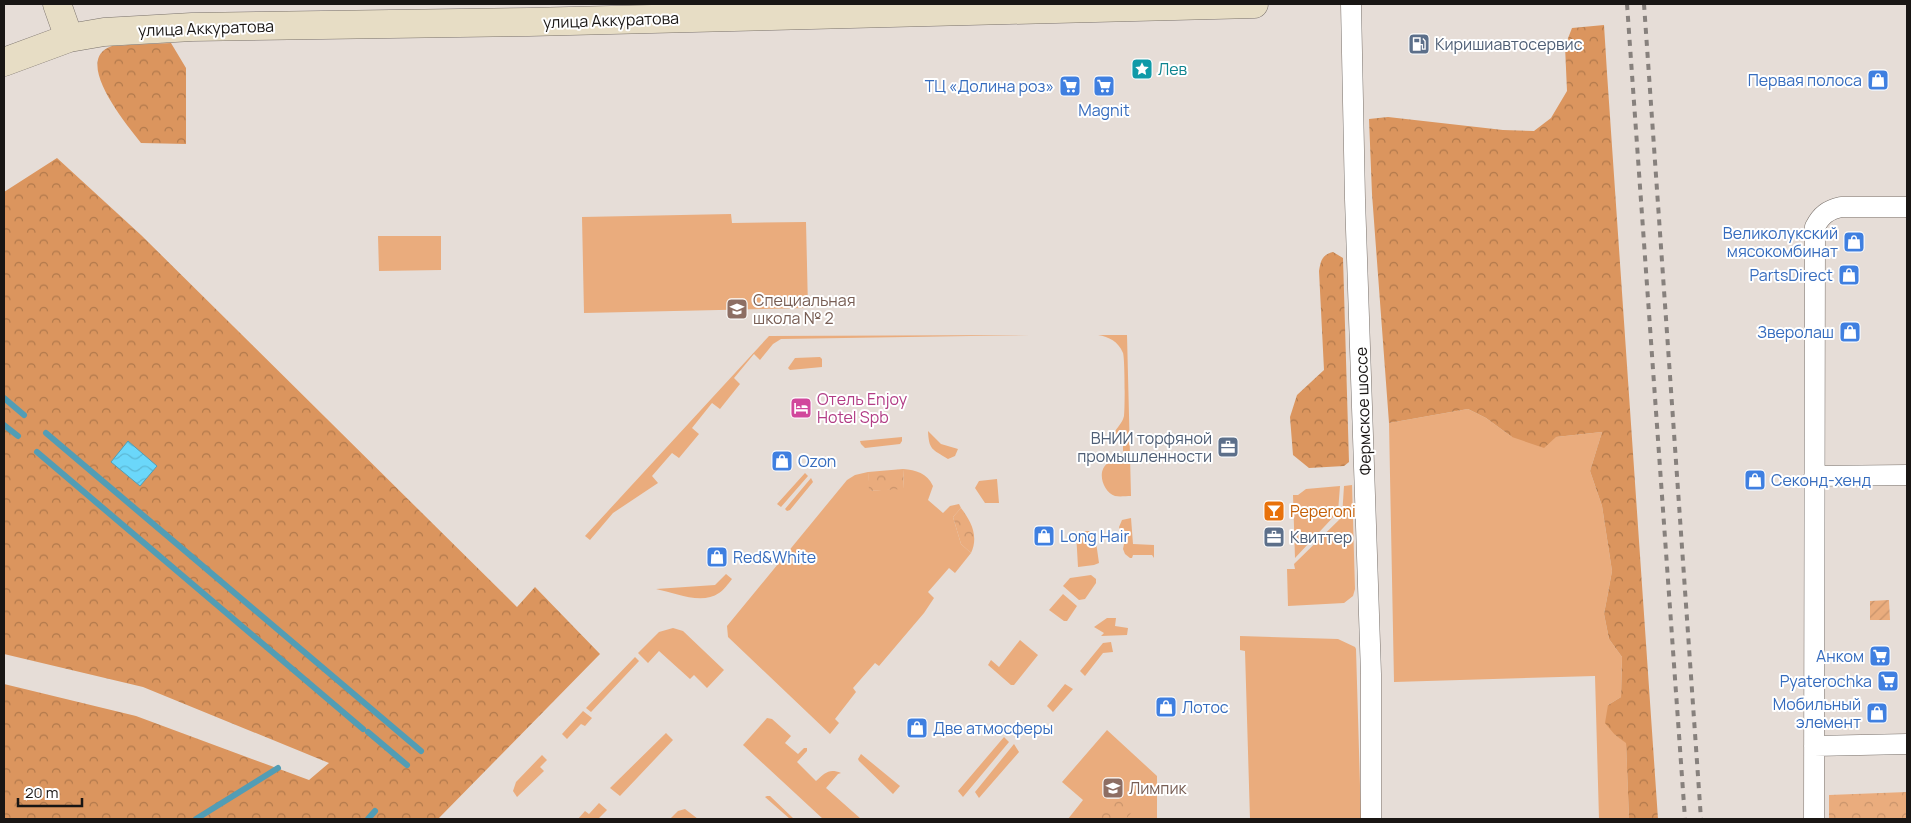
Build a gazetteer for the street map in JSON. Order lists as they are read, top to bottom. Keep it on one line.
{"streets":{"street":["улица Аккуратова","Фермское шоссе"]},"places":{"fuel station":["Киришиавтосервис"],"place":["Лев"],"shop":["Первая полоса","Великолукский мясокомбинат","PartsDirect","Зверолаш","Ozon","Секонд-хенд","Long Hair","Red&White","Лотос","Мобильный элемент","Две атмосферы"],"supermarket":["ТЦ «Долина роз»","Magnit","Анком","Pyaterochka"],"school or university":["Специальная школа № 2","Лимпик"],"hotel":["Отель Enjoy Hotel Spb"],"office":["ВНИИ торфяной промышленности","Квиттер"],"bar":["Peperoni"]},"scale_bar":"20 m"}
